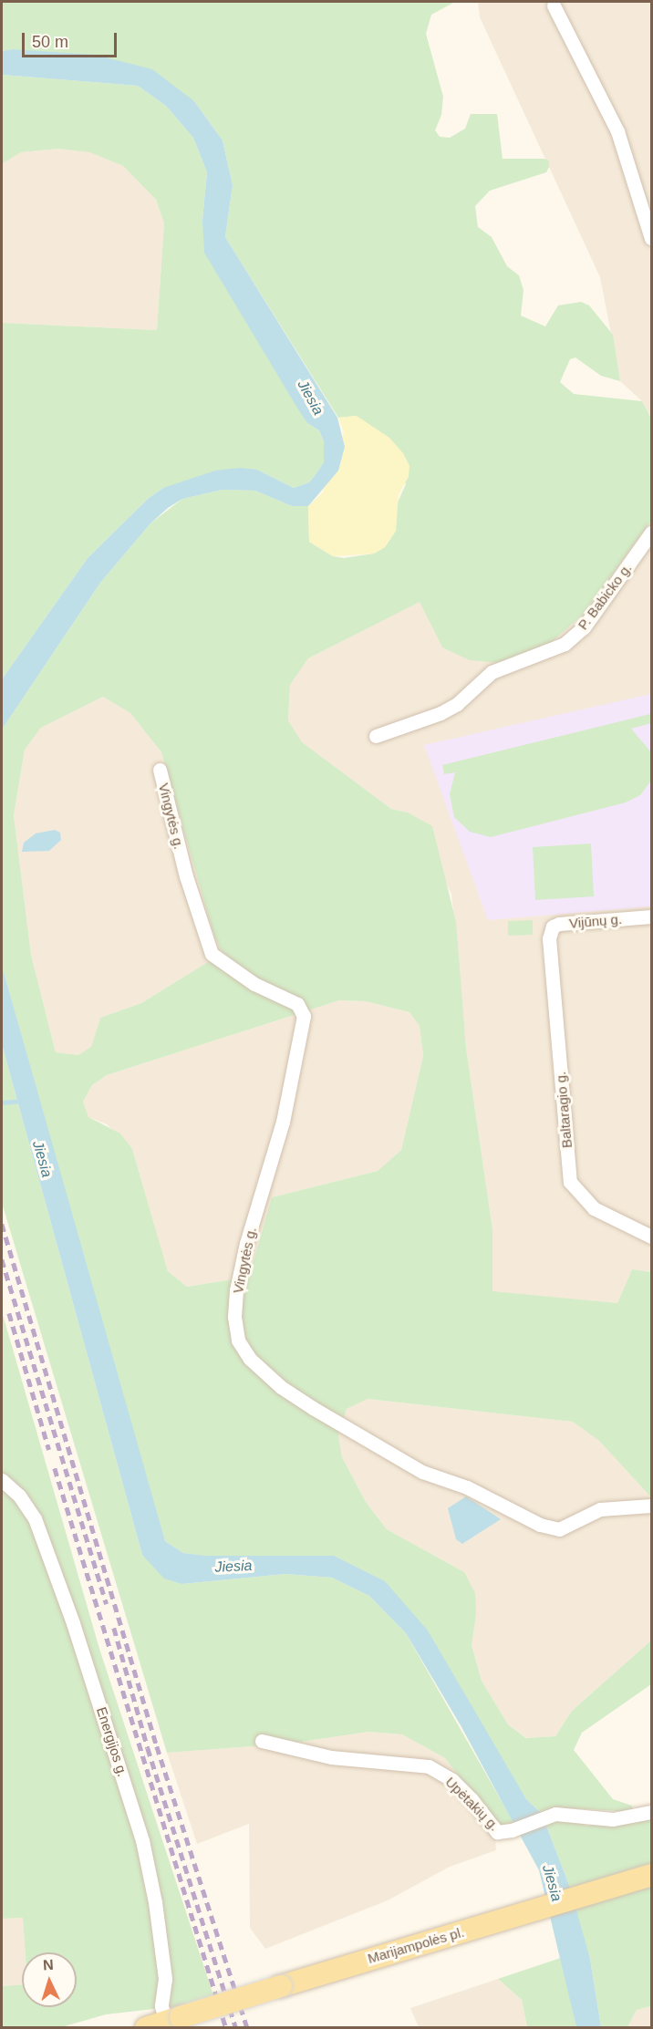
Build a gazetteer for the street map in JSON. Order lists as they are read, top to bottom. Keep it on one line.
{"streets":{"main road":["Marijampolės pl."],"street":["P. Babicko g.","Vingytės g.","Vijūnų g.","Baltaragio g.","Energijos g.","Upėtakių g."]},"crossings":[["Vijūnų g.","Baltaragio g."],["Energijos g.","Marijampolės pl."]],"water":["Jiesia"],"scale_bar":"50 m","north":"top"}
